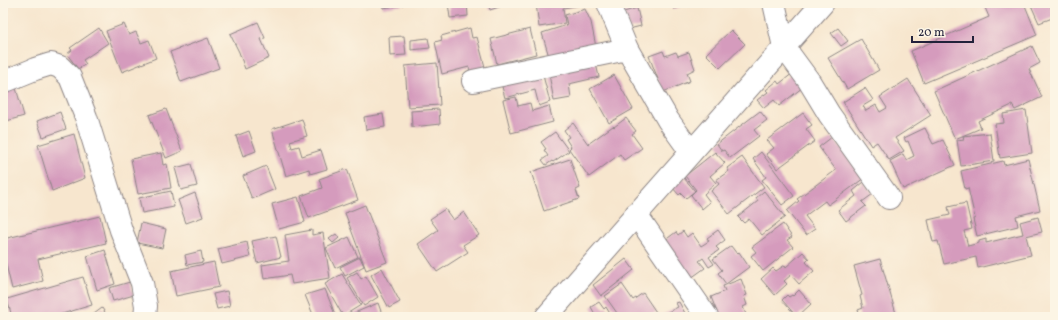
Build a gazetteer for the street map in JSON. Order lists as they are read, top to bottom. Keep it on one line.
{"scale_bar":"20 m"}
